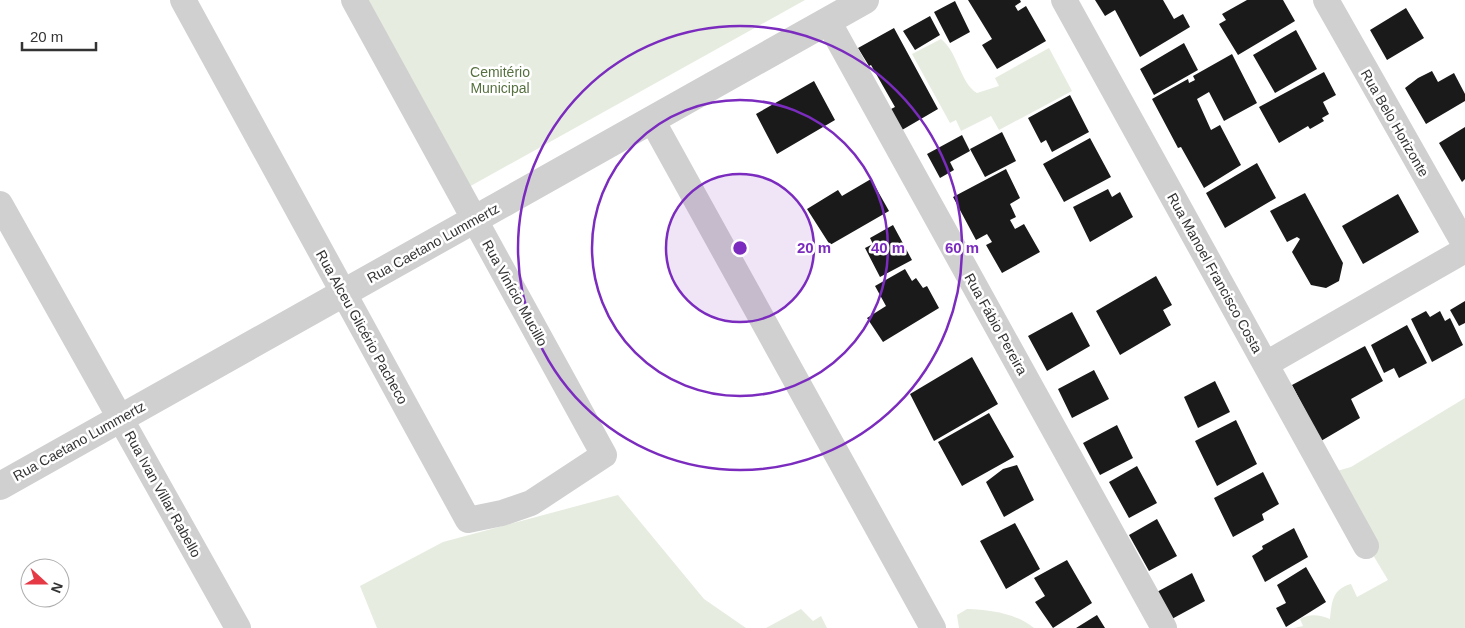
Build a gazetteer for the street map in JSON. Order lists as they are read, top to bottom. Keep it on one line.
{"streets":{"street":["Rua Belo Horizonte","Rua Caetano Lummertz","Rua Manoel Francisco Costa","Rua Vinício Mucillo","Rua Fábio Pereira","Rua Alceu Glicério Pacheco","Rua Ivan Villar Rabello"]},"crossings":[["Rua Caetano Lummertz","Rua Vinício Mucillo"],["Rua Caetano Lummertz","Rua Fábio Pereira"],["Rua Caetano Lummertz","Rua Alceu Glicério Pacheco"],["Rua Caetano Lummertz","Rua Ivan Villar Rabello"],["Rua Vinício Mucillo","Rua Alceu Glicério Pacheco"]],"parks":["Cemitério Municipal"],"scale_bar":"20 m","north":"right","rings":["20 m","40 m","60 m"]}
